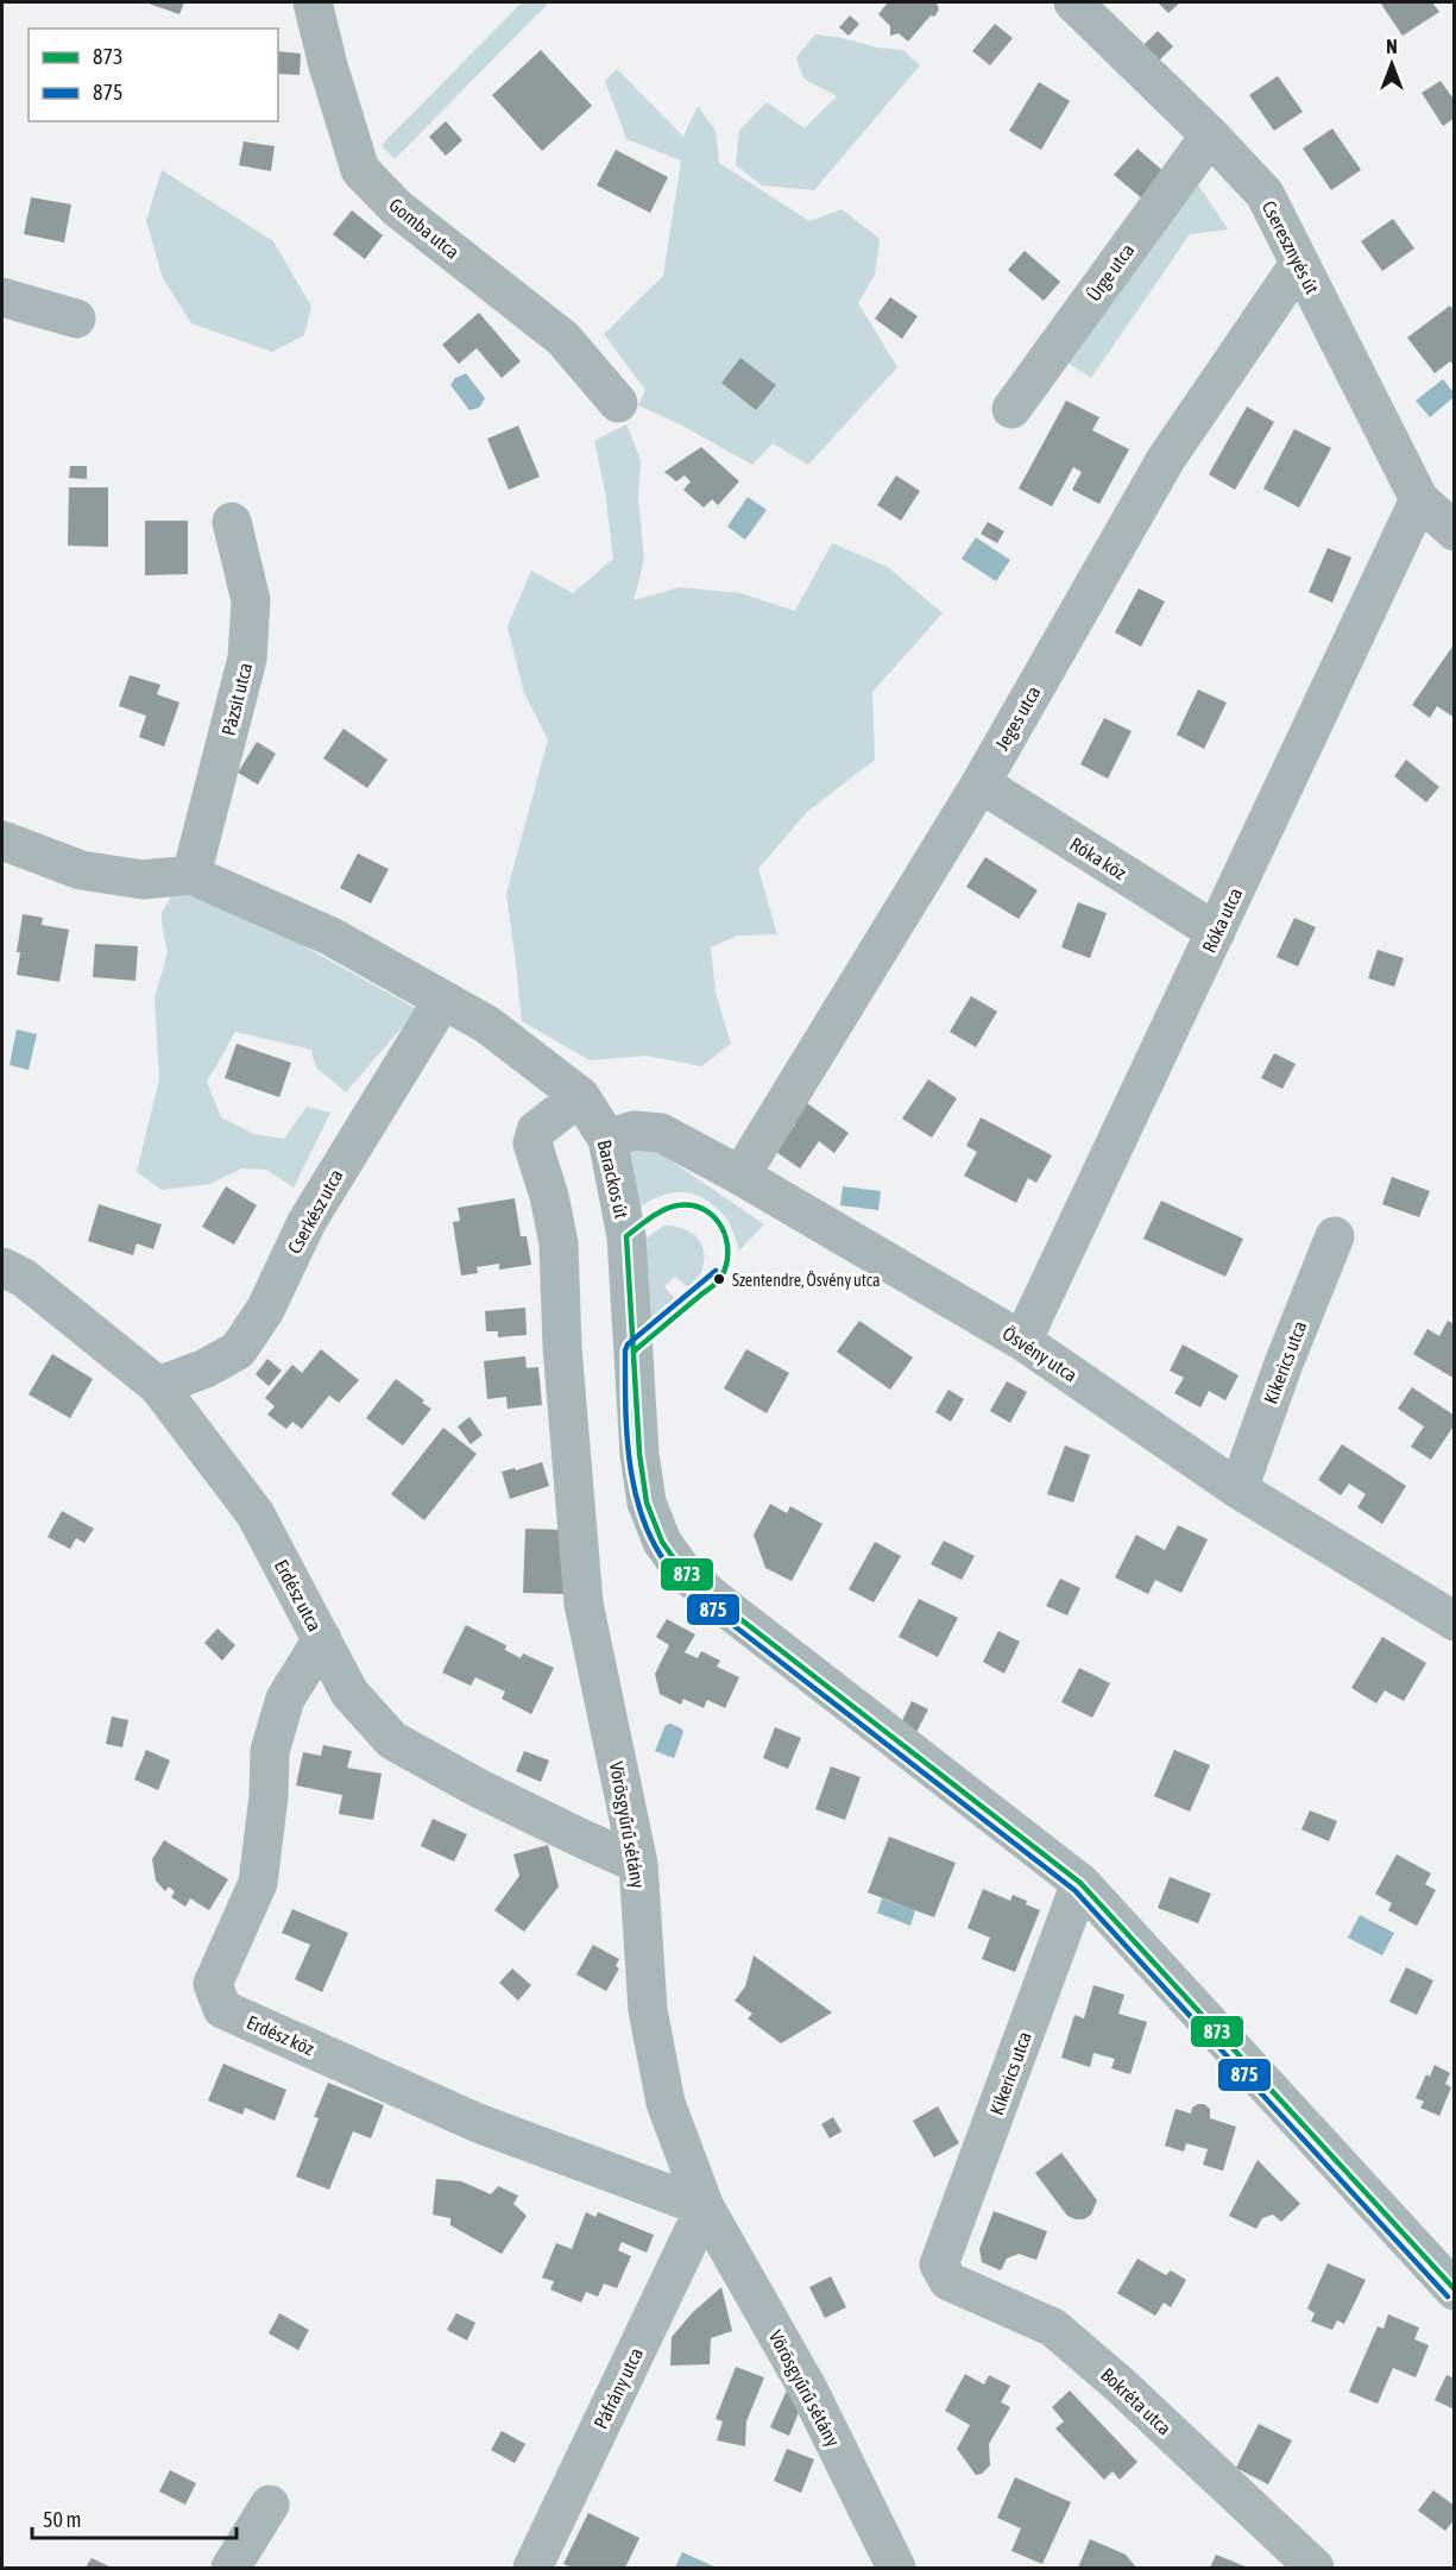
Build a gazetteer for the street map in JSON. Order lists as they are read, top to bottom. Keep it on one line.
{"streets":{"street":["Gomba utca","Cseresznyés út","Ürge utca","Pázsit utca","Jeges utca","Róka köz","Róka utca","Barackos út","Cserkész utca","Ösvény utca","Kikerics utca","Erdész utca","Vörösgyűrű sétány","Erdész köz","Páfrány utca","Bokréta utca"]},"crossings":[["Cseresznyés út","Ürge utca"],["Cseresznyés út","Jeges utca"],["Cseresznyés út","Róka utca"],["Pázsit utca","Barackos út"],["Jeges utca","Róka köz"],["Jeges utca","Ösvény utca"],["Róka köz","Róka utca"],["Róka utca","Ösvény utca"],["Barackos út","Cserkész utca"],["Barackos út","Ösvény utca"],["Barackos út","Kikerics utca"],["Barackos út","Vörösgyűrű sétány"],["Cserkész utca","Erdész utca"],["Ösvény utca","Kikerics utca"],["Kikerics utca","Bokréta utca"],["Erdész utca","Vörösgyűrű sétány"],["Erdész utca","Erdész köz"],["Vörösgyűrű sétány","Erdész köz"],["Vörösgyűrű sétány","Páfrány utca"],["Erdész köz","Páfrány utca"]],"places":["Szentendre, Ösvény utca"],"lines":["transit line 873","transit line 875"],"legend":["873","875"],"scale_bar":"50 m","north":"top"}
